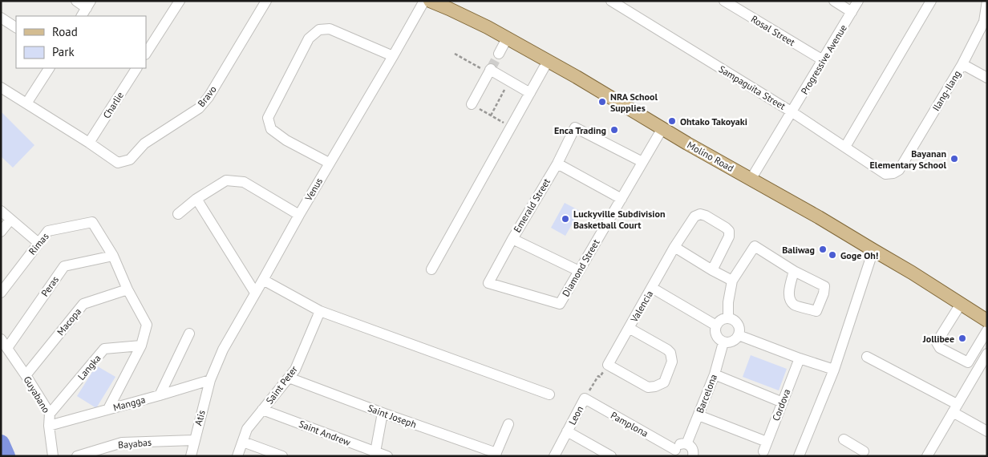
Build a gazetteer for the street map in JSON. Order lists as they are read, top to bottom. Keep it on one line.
{"streets":{"main road":["Molino Road"],"street":["Rosal Street","Progressive Avenue","Sampaguita Street","Ilang-Ilang","Bravo","Charlie","Venus","Emerald Street","Rimas","Diamond Street","Peras","Valencia","Macopa","Langka","Saint Peter","Barcelona","Guyabano","Mangga","Cordova","Leon","Saint Joseph","Atis","Pamplona","Saint Andrew","Bayabas"]},"crossings":[["Rosal Street","Progressive Avenue"],["Progressive Avenue","Sampaguita Street"],["Progressive Avenue","Molino Road"],["Sampaguita Street","Ilang-Ilang"],["Bravo","Charlie"],["Molino Road","Diamond Street"],["Venus","Mangga"],["Venus","Atis"],["Emerald Street","Diamond Street"],["Rimas","Peras"],["Peras","Guyabano"],["Macopa","Guyabano"],["Langka","Guyabano"],["Saint Peter","Saint Joseph"],["Saint Peter","Saint Andrew"],["Barcelona","Cordova"],["Guyabano","Mangga"],["Mangga","Atis"],["Leon","Pamplona"],["Atis","Bayabas"]],"places":["NRA School Supplies","Ohtako Takoyaki","Enca Trading","Bayanan Elementary School","Luckyville Subdivision Basketball Court","Baliwag","Goge Oh!","Jollibee"],"legend":["Road","Park"]}
